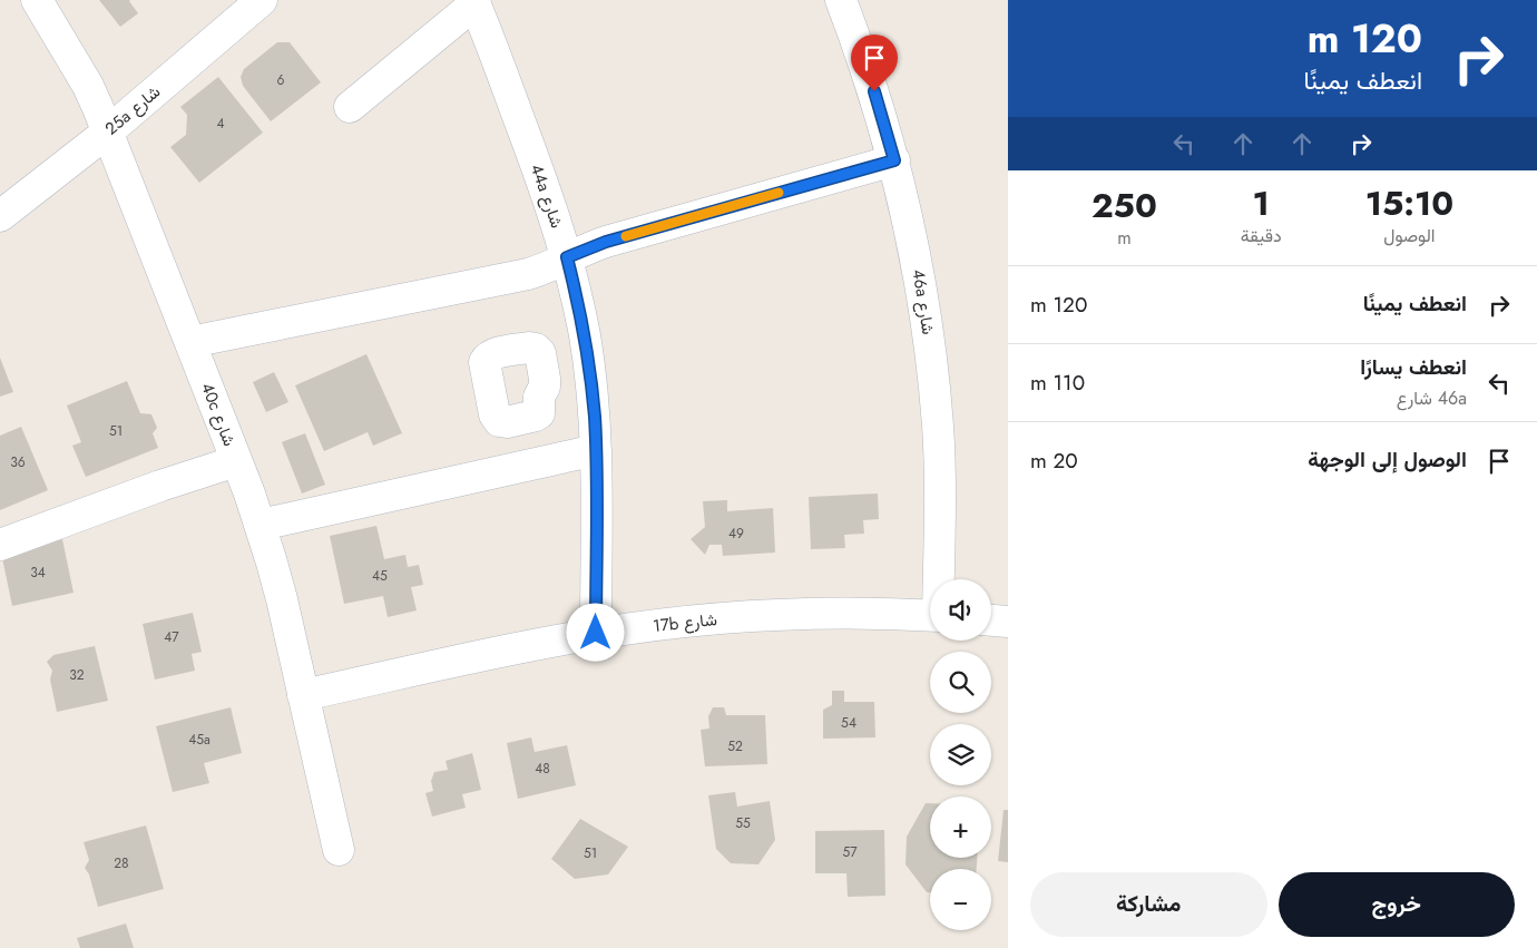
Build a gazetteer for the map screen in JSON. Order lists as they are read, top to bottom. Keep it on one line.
{"streets":{"street":["25a شارع","44a شارع","46a شارع","40c شارع","17b شارع"]},"crossings":[["25a شارع","40c شارع"],["44a شارع","17b شارع"],["40c شارع","17b شارع"]],"house_numbers":["6","4","51","36","49","34","45","47","32","54","45a","52","48","55","57","51","28"],"page":{"turn":["120 m","انعطف يمينًا"],"eta":["15:10","الوصول","1","دقيقة","250","m"],"list":[{"name":"انعطف يمينًا","value":"120 m"},{"name":"انعطف يسارًا","note":"46a شارع","value":"110 m"},{"name":"الوصول إلى الوجهة","value":"20 m"}],"map_buttons":["+","−"],"buttons":["خروج","مشاركة"]}}
